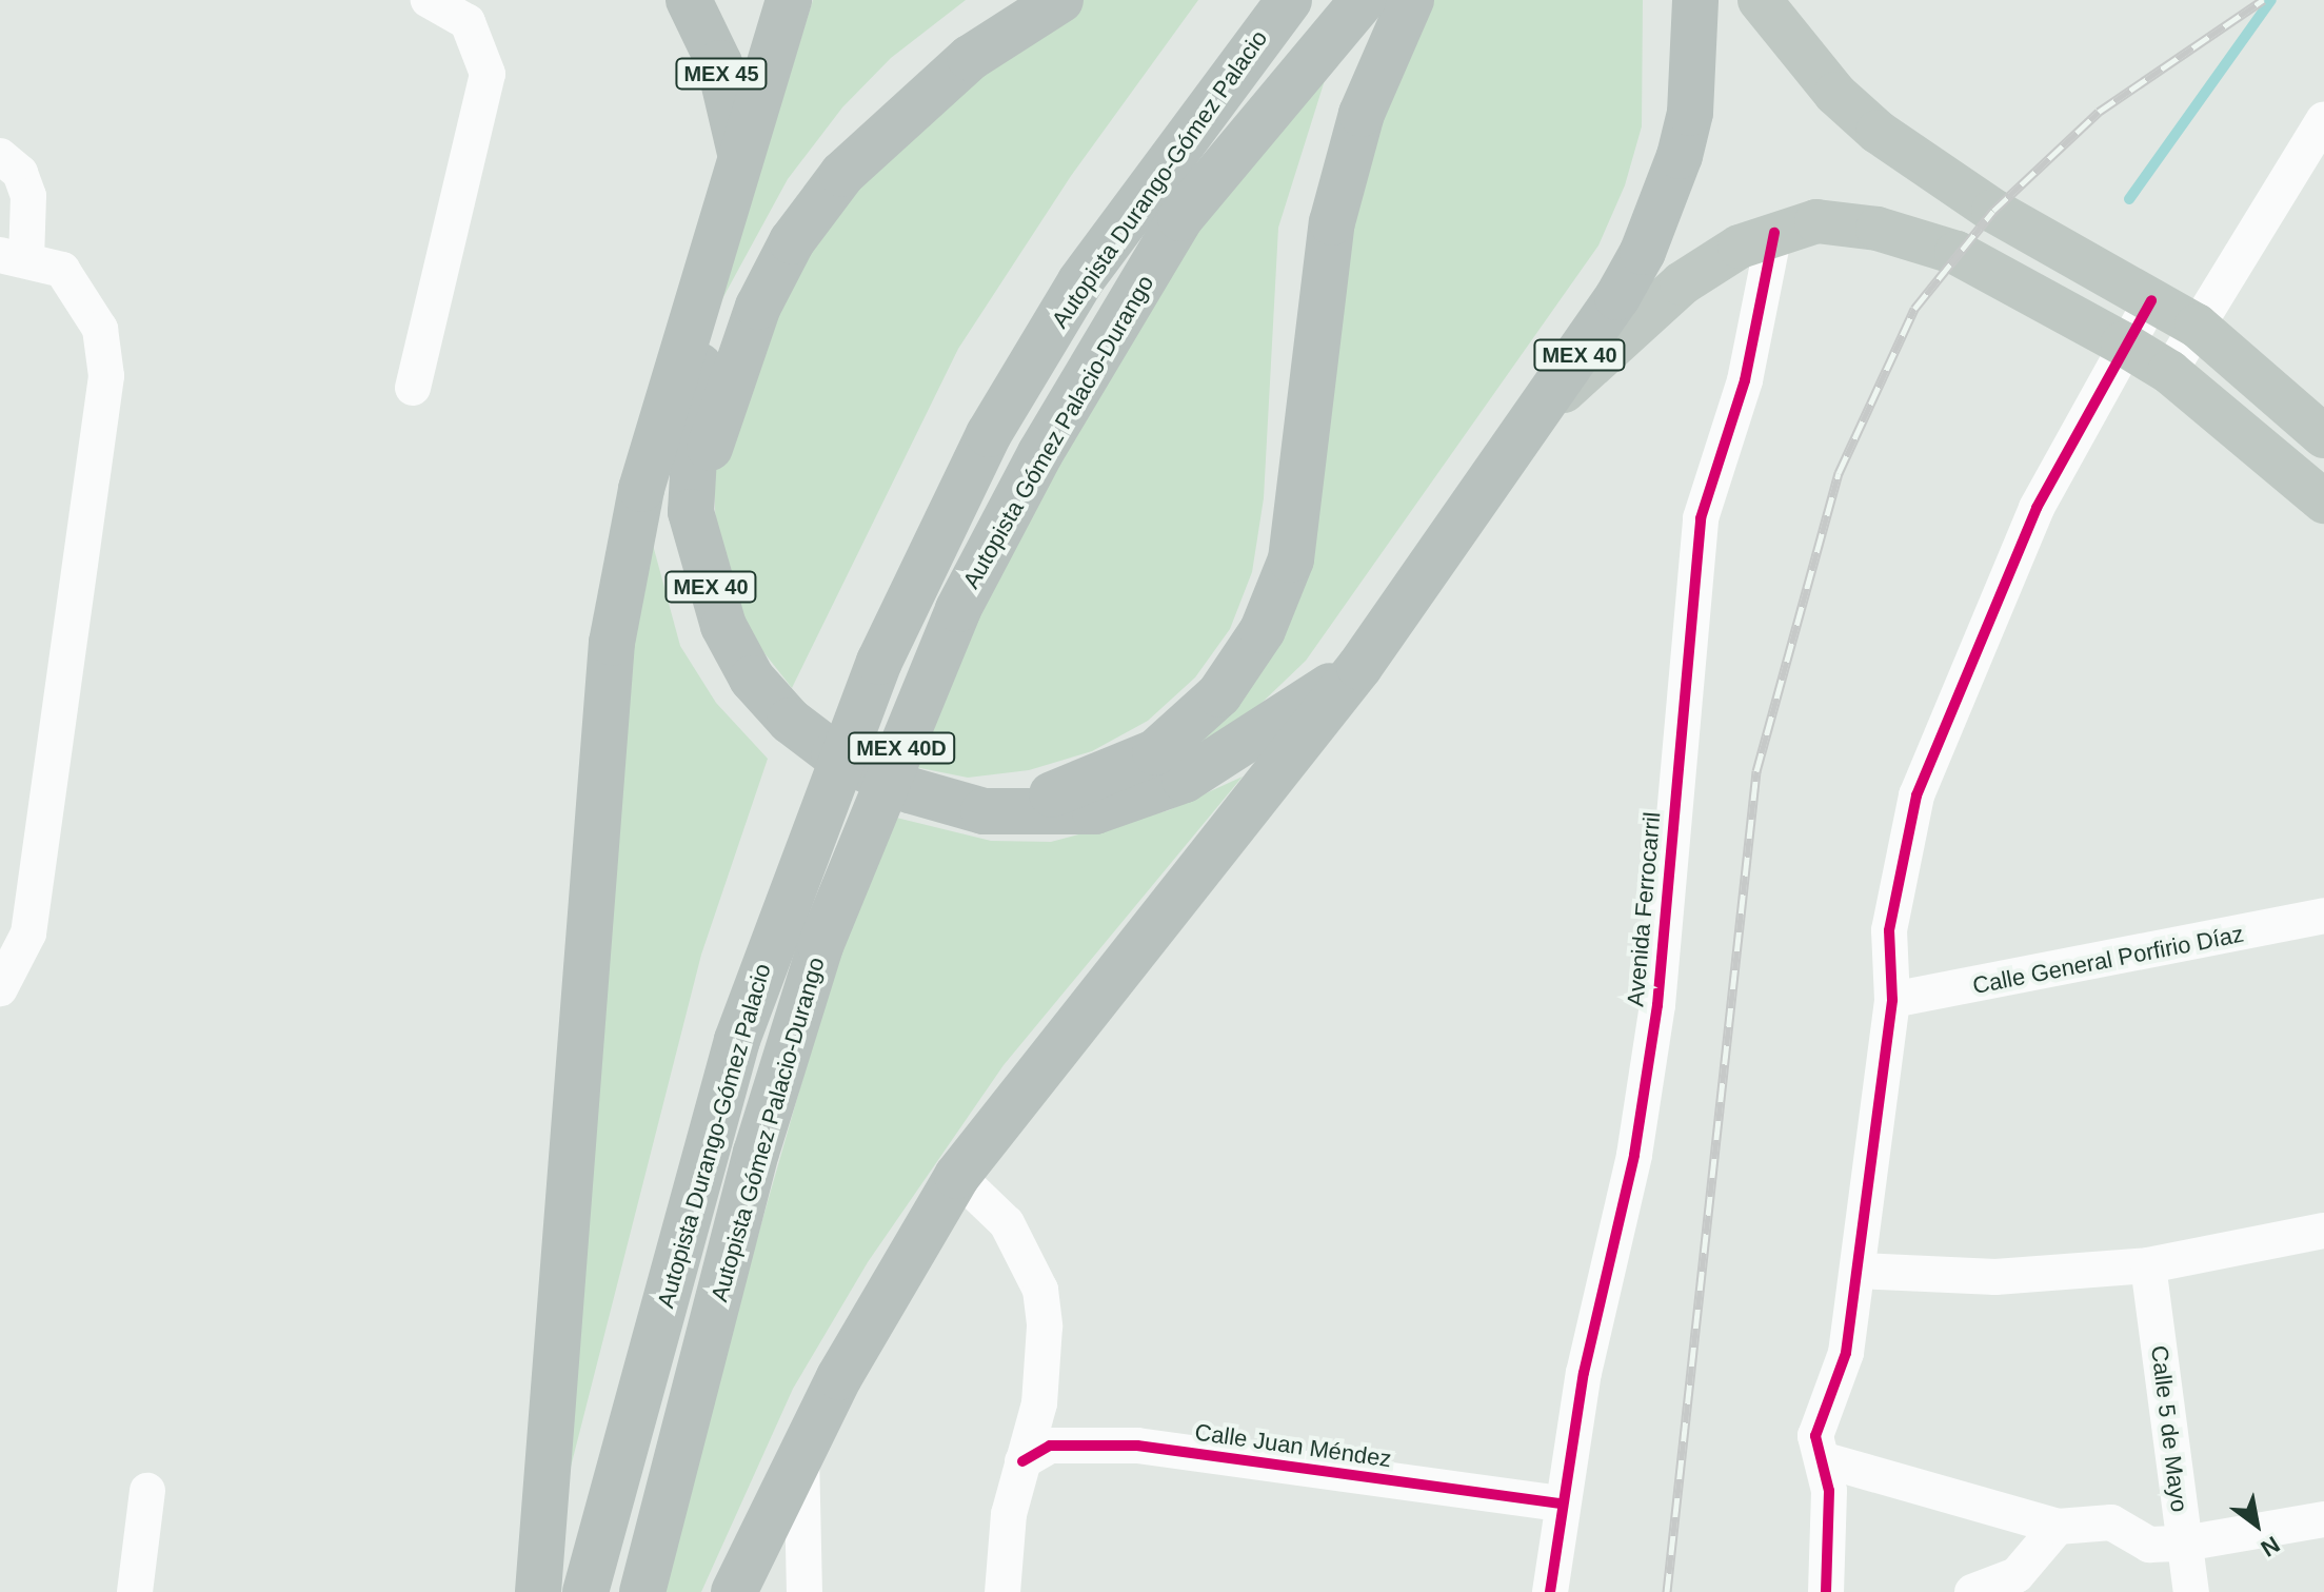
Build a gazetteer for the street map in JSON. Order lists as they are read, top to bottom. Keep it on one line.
{"streets":{"highway":["MEX 45","Autopista Durango-Gómez Palacio","MEX 40","Autopista Gómez Palacio-Durango","MEX 40D"],"street":["Avenida Ferrocarril","Calle General Porfirio Díaz","Calle 5 de Mayo","Calle Juan Méndez"]},"crossings":[["MEX 45","MEX 40"],["MEX 40","Avenida Ferrocarril"],["Avenida Ferrocarril","Calle Juan Méndez"]],"north":"bottom right"}
